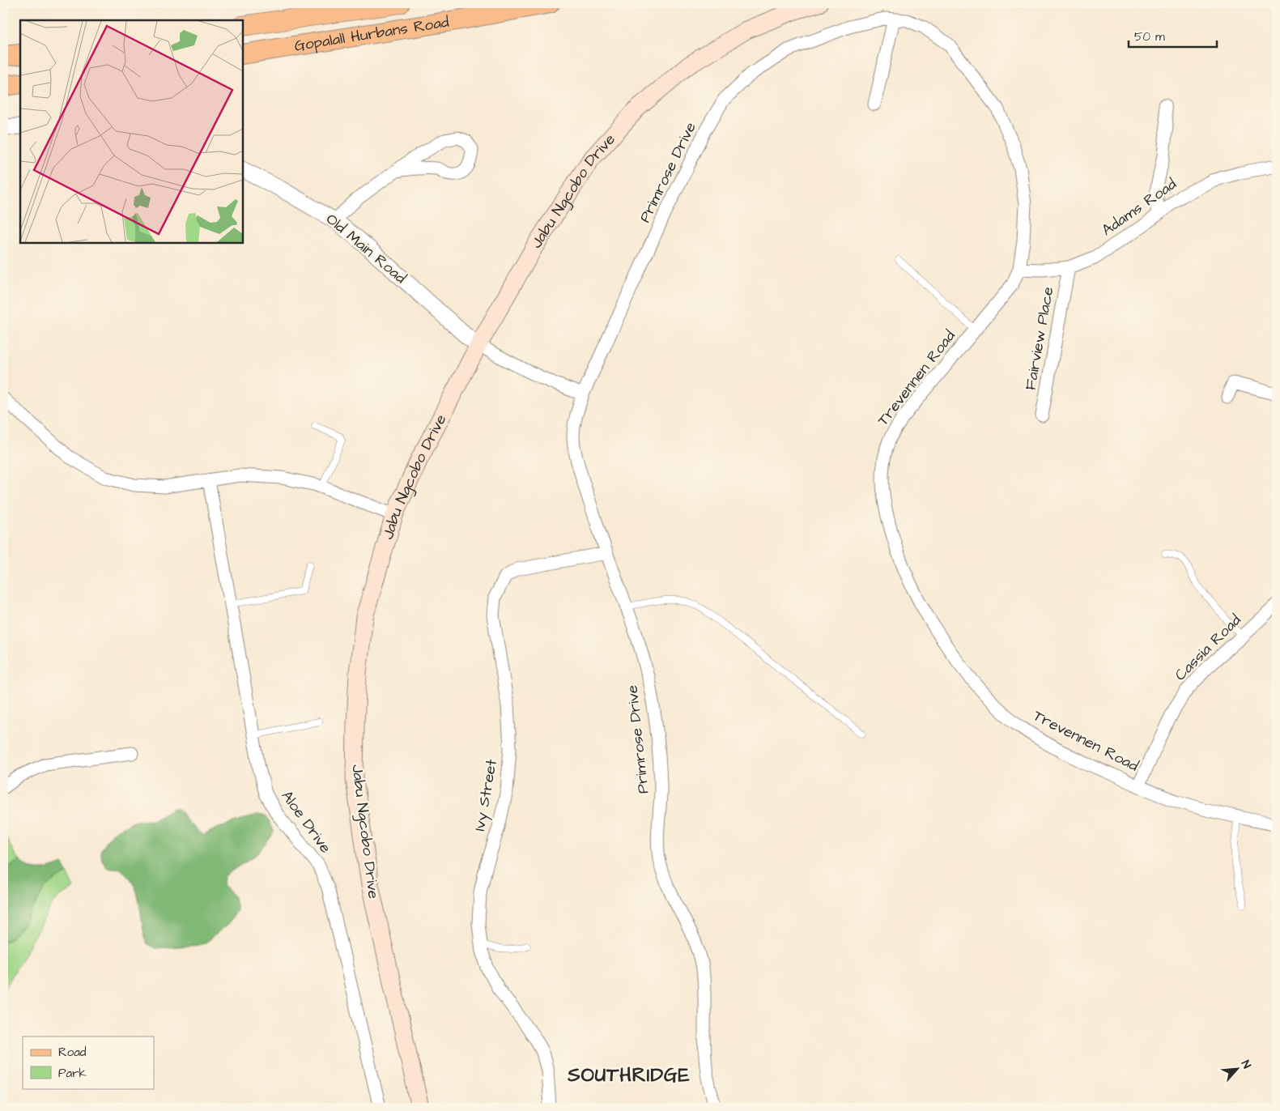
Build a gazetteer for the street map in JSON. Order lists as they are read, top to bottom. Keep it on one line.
{"streets":{"main road":["Gopalall Hurbans Road","Jabu Ngcobo Drive"],"street":["Primrose Drive","Adams Road","Old Main Road","Fairview Place","Trevennen Road","Cassia Road","Ivy Street","Aloe Drive"]},"crossings":[["Primrose Drive","Trevennen Road"],["Primrose Drive","Ivy Street"],["Jabu Ngcobo Drive","Old Main Road"],["Adams Road","Fairview Place"],["Adams Road","Trevennen Road"],["Trevennen Road","Cassia Road"]],"districts":["SOUTHRIDGE"],"legend":["Road","Park"],"scale_bar":"50 m","north":"top right"}
